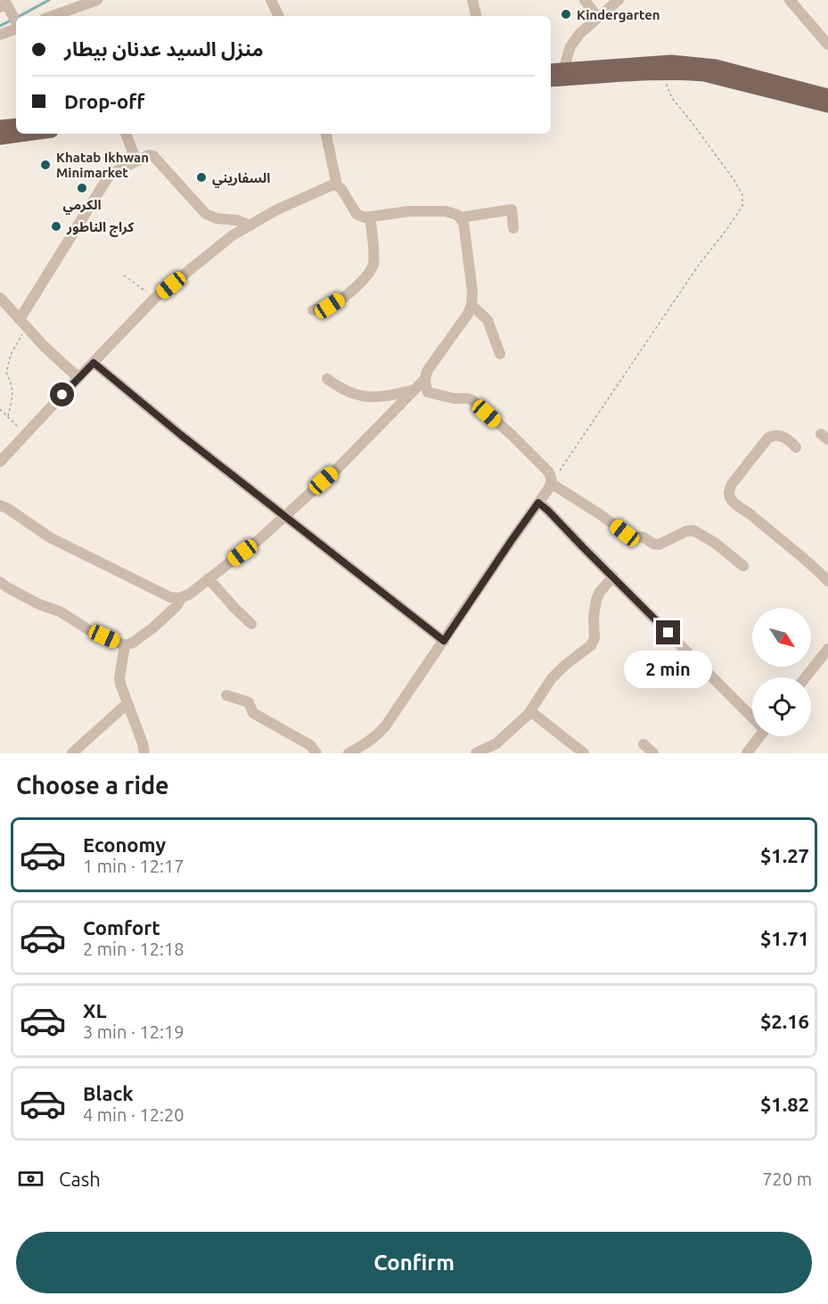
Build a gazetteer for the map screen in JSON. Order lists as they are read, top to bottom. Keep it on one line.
{"places":["Kindergarten","Khatab Ikhwan Minimarket","السفاريني","الكرمي","كراج الناطور"],"north":"bottom right","page":{"banner":["منزل السيد عدنان بيطار","Drop-off"],"bubble":"2 min","heading":"Choose a ride","list":[{"name":"Economy","note":"1 min · 12:17","value":"$1.27"},{"name":"Comfort","note":"2 min · 12:18","value":"$1.71"},{"name":"XL","note":"3 min · 12:19","value":"$2.16"},{"name":"Black","note":"4 min · 12:20","value":"$1.82"}],"pay":["Cash","720 m"],"buttons":"Confirm"}}
